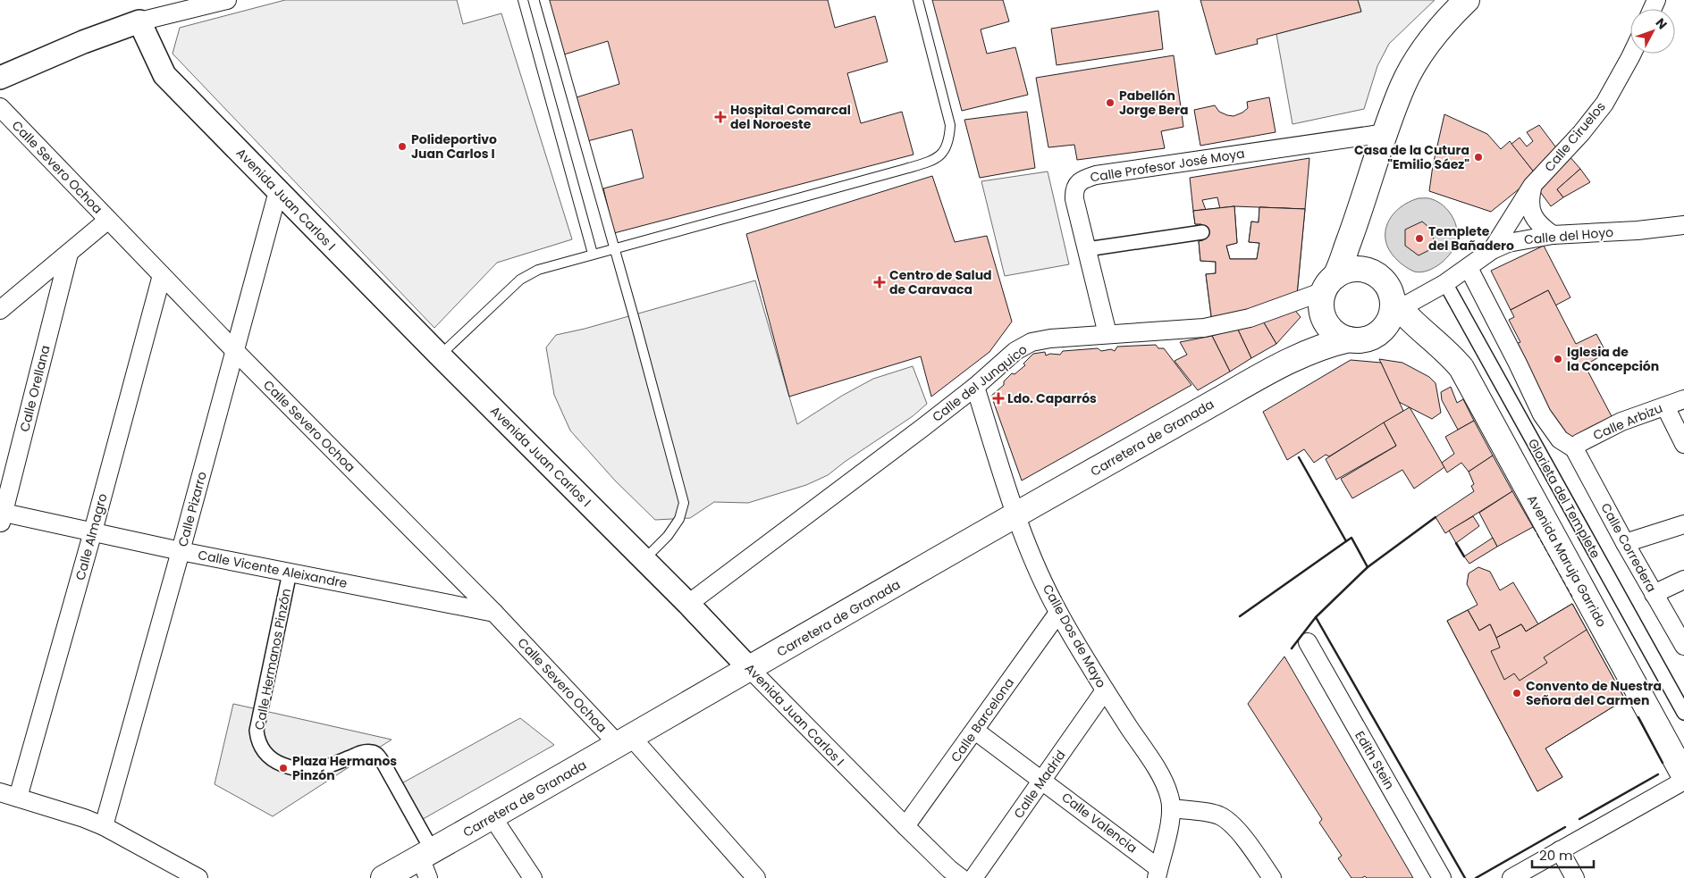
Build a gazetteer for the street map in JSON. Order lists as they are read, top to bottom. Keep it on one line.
{"streets":{"main road":["Carretera de Granada","Avenida Maruja Garrido"],"street":["Calle Ciruelos","Calle Profesor José Moya","Calle Severo Ochoa","Avenida Juan Carlos I","Calle del Hoyo","Calle del Junquico","Calle Orellana","Calle Arbizu","Glorieta del Templete","Calle Pizarro","Calle Almagro","Calle Corredera","Calle Vicente Aleixandre","Calle Dos de Mayo","Calle Hermanos Pinzón","Calle Barcelona","Edith Stein","Calle Madrid","Calle Valencia"]},"crossings":[["Calle Ciruelos","Calle del Hoyo"],["Calle Profesor José Moya","Calle del Junquico"],["Calle Severo Ochoa","Carretera de Granada"],["Calle Severo Ochoa","Calle Pizarro"],["Calle Severo Ochoa","Calle Almagro"],["Calle Severo Ochoa","Calle Vicente Aleixandre"],["Avenida Juan Carlos I","Calle del Junquico"],["Avenida Juan Carlos I","Carretera de Granada"],["Avenida Juan Carlos I","Calle Pizarro"],["Avenida Juan Carlos I","Calle Barcelona"],["Calle del Hoyo","Calle del Junquico"],["Calle del Hoyo","Carretera de Granada"],["Calle del Hoyo","Glorieta del Templete"],["Calle del Hoyo","Avenida Maruja Garrido"],["Calle del Junquico","Carretera de Granada"],["Calle del Junquico","Avenida Maruja Garrido"],["Calle del Junquico","Calle Dos de Mayo"],["Calle Orellana","Calle Vicente Aleixandre"],["Calle Arbizu","Calle Corredera"],["Carretera de Granada","Avenida Maruja Garrido"],["Carretera de Granada","Calle Dos de Mayo"],["Carretera de Granada","Calle Hermanos Pinzón"],["Calle Pizarro","Calle Vicente Aleixandre"],["Calle Almagro","Calle Vicente Aleixandre"],["Calle Vicente Aleixandre","Calle Hermanos Pinzón"],["Calle Dos de Mayo","Calle Barcelona"],["Calle Dos de Mayo","Calle Madrid"],["Calle Dos de Mayo","Calle Valencia"],["Calle Barcelona","Calle Valencia"],["Calle Madrid","Calle Valencia"]],"places":{"other":["Pabellón Jorge Bera","Polideportivo Juan Carlos I","Casa de la Cutura \"Emilio Sáez\"","Templete del Bañadero","Iglesia de la Concepción","Convento de Nuestra Señora del Carmen","Plaza Hermanos Pinzón"],"health":["Hospital Comarcal del Noroeste","Centro de Salud de Caravaca","Ldo. Caparrós"]},"scale_bar":"20 m","north":"top right"}
